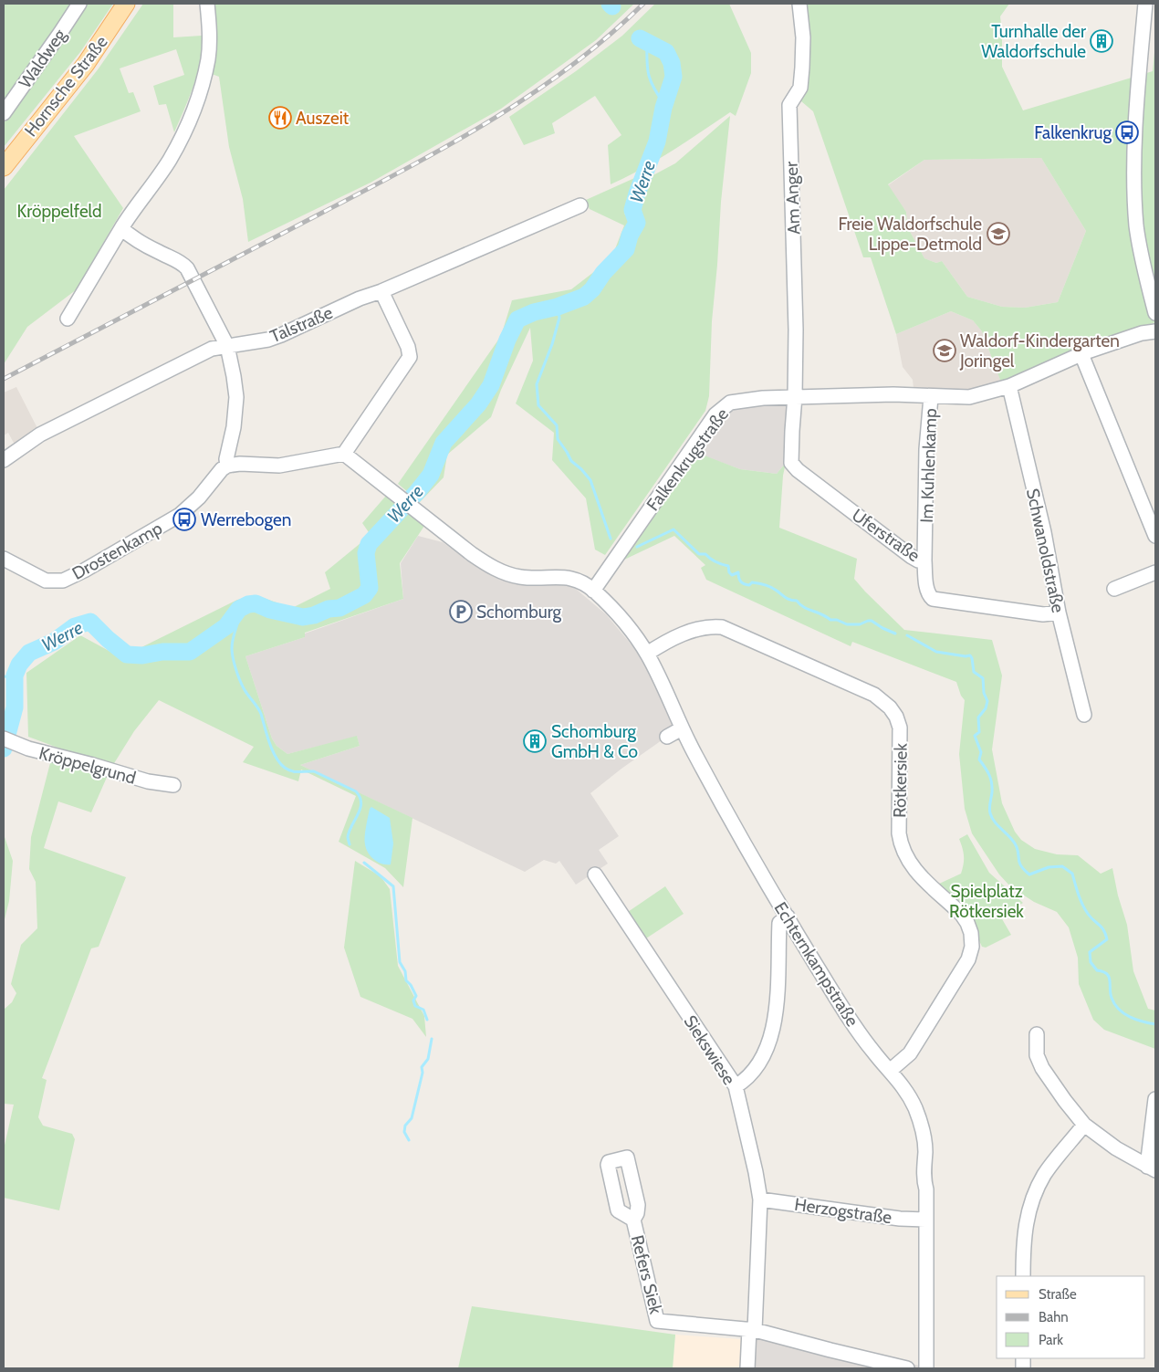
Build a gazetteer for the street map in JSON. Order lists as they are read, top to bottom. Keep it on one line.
{"streets":{"main road":["Hornsche Straße"],"street":["Waldweg","Am Anger","Talstraße","Falkenkrugstraße","Im Kuhlenkamp","Uferstraße","Drostenkamp","Schwanoldstraße","Kröppelgrund","Rötkersiek","Echternkampstraße","Siekswiese","Herzogstraße","Refers Siek"]},"crossings":[["Am Anger","Falkenkrugstraße"],["Am Anger","Uferstraße"],["Falkenkrugstraße","Im Kuhlenkamp"],["Falkenkrugstraße","Uferstraße"],["Falkenkrugstraße","Schwanoldstraße"],["Falkenkrugstraße","Echternkampstraße"],["Im Kuhlenkamp","Uferstraße"],["Uferstraße","Schwanoldstraße"],["Rötkersiek","Echternkampstraße"],["Echternkampstraße","Herzogstraße"],["Siekswiese","Herzogstraße"],["Siekswiese","Refers Siek"]],"water":["Werre"],"parks":["Kröppelfeld","Spielplatz Rötkersiek"],"places":{"building":["Turnhalle der Waldorfschule","Schomburg GmbH & Co"],"restaurant":["Auszeit"],"bus stop":["Falkenkrug","Werrebogen"],"school or university":["Freie Waldorfschule Lippe-Detmold","Waldorf-Kindergarten Joringel"],"parking":["Schomburg"]},"legend":["Straße","Bahn","Park"]}
